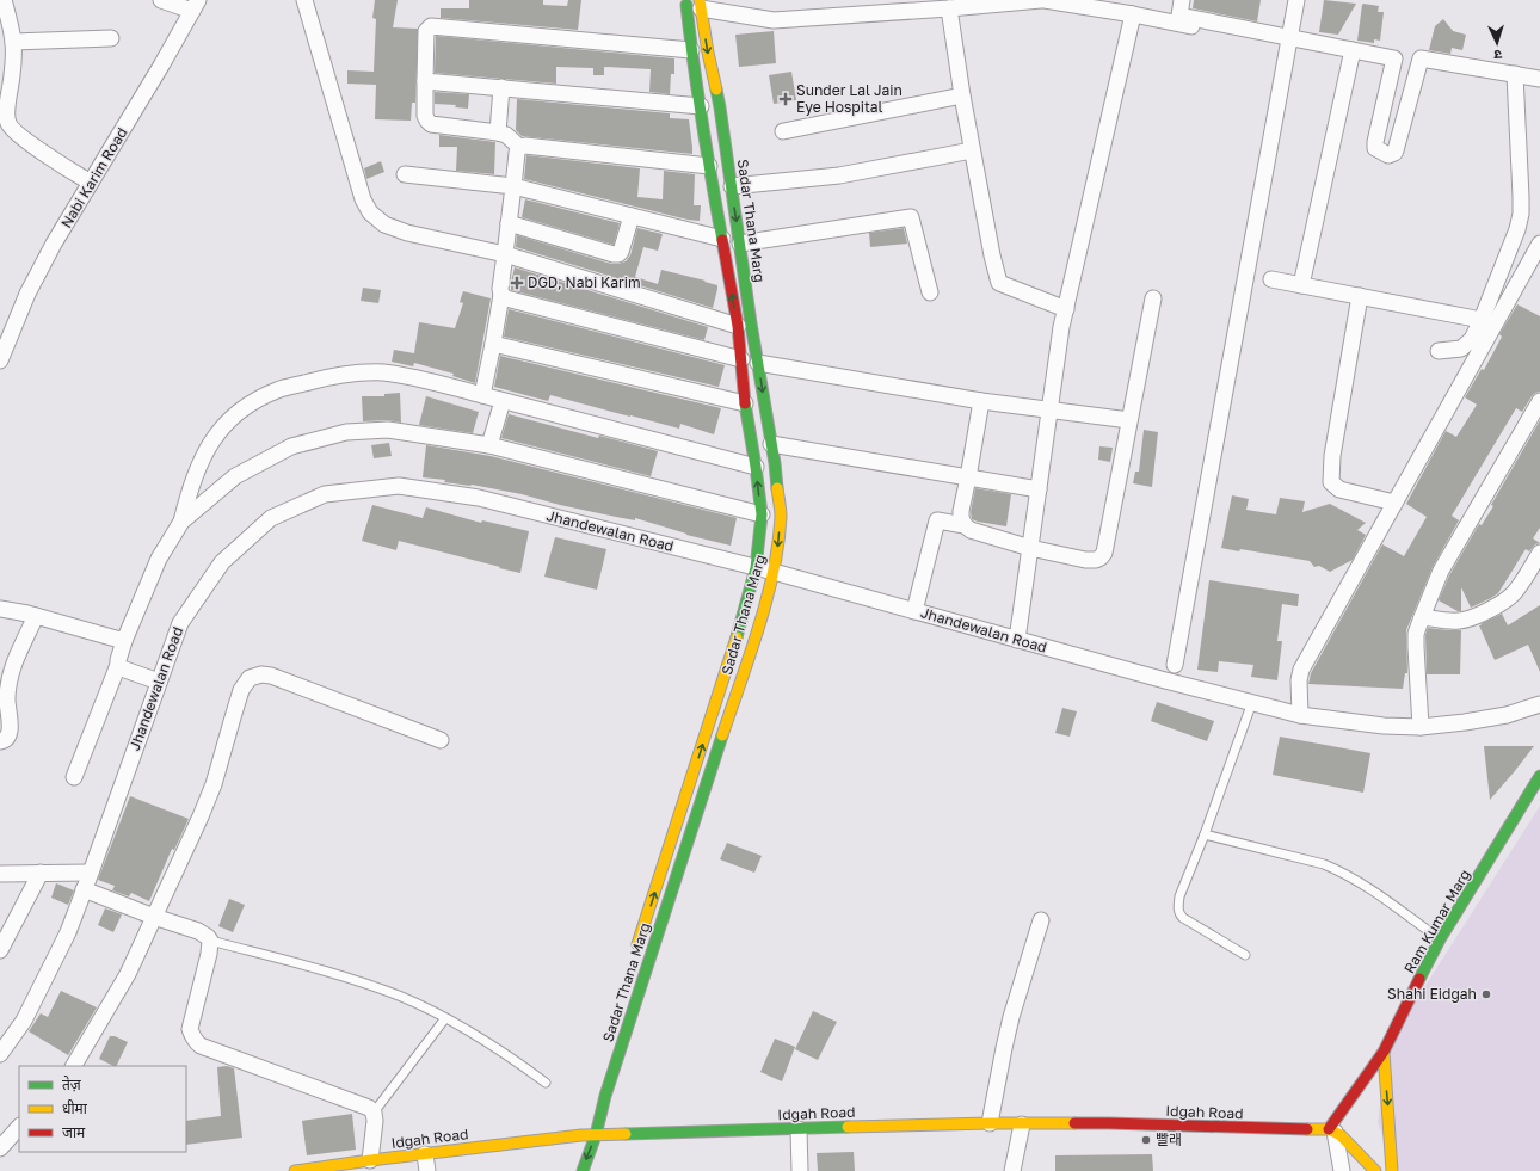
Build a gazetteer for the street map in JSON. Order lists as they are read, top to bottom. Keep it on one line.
{"streets":{"street":["Nabi Karim Road","Sadar Thana Marg","Jhandewalan Road","Ram Kumar Marg","Idgah Road"]},"crossings":[["Sadar Thana Marg","Jhandewalan Road"],["Sadar Thana Marg","Idgah Road"],["Ram Kumar Marg","Idgah Road"]],"places":{"health":["Sunder Lal Jain Eye Hospital","DGD, Nabi Karim"],"other":["Shahi Eidgah","빨래"]},"legend":["तेज़","धीमा","जाम"],"north":"bottom"}
